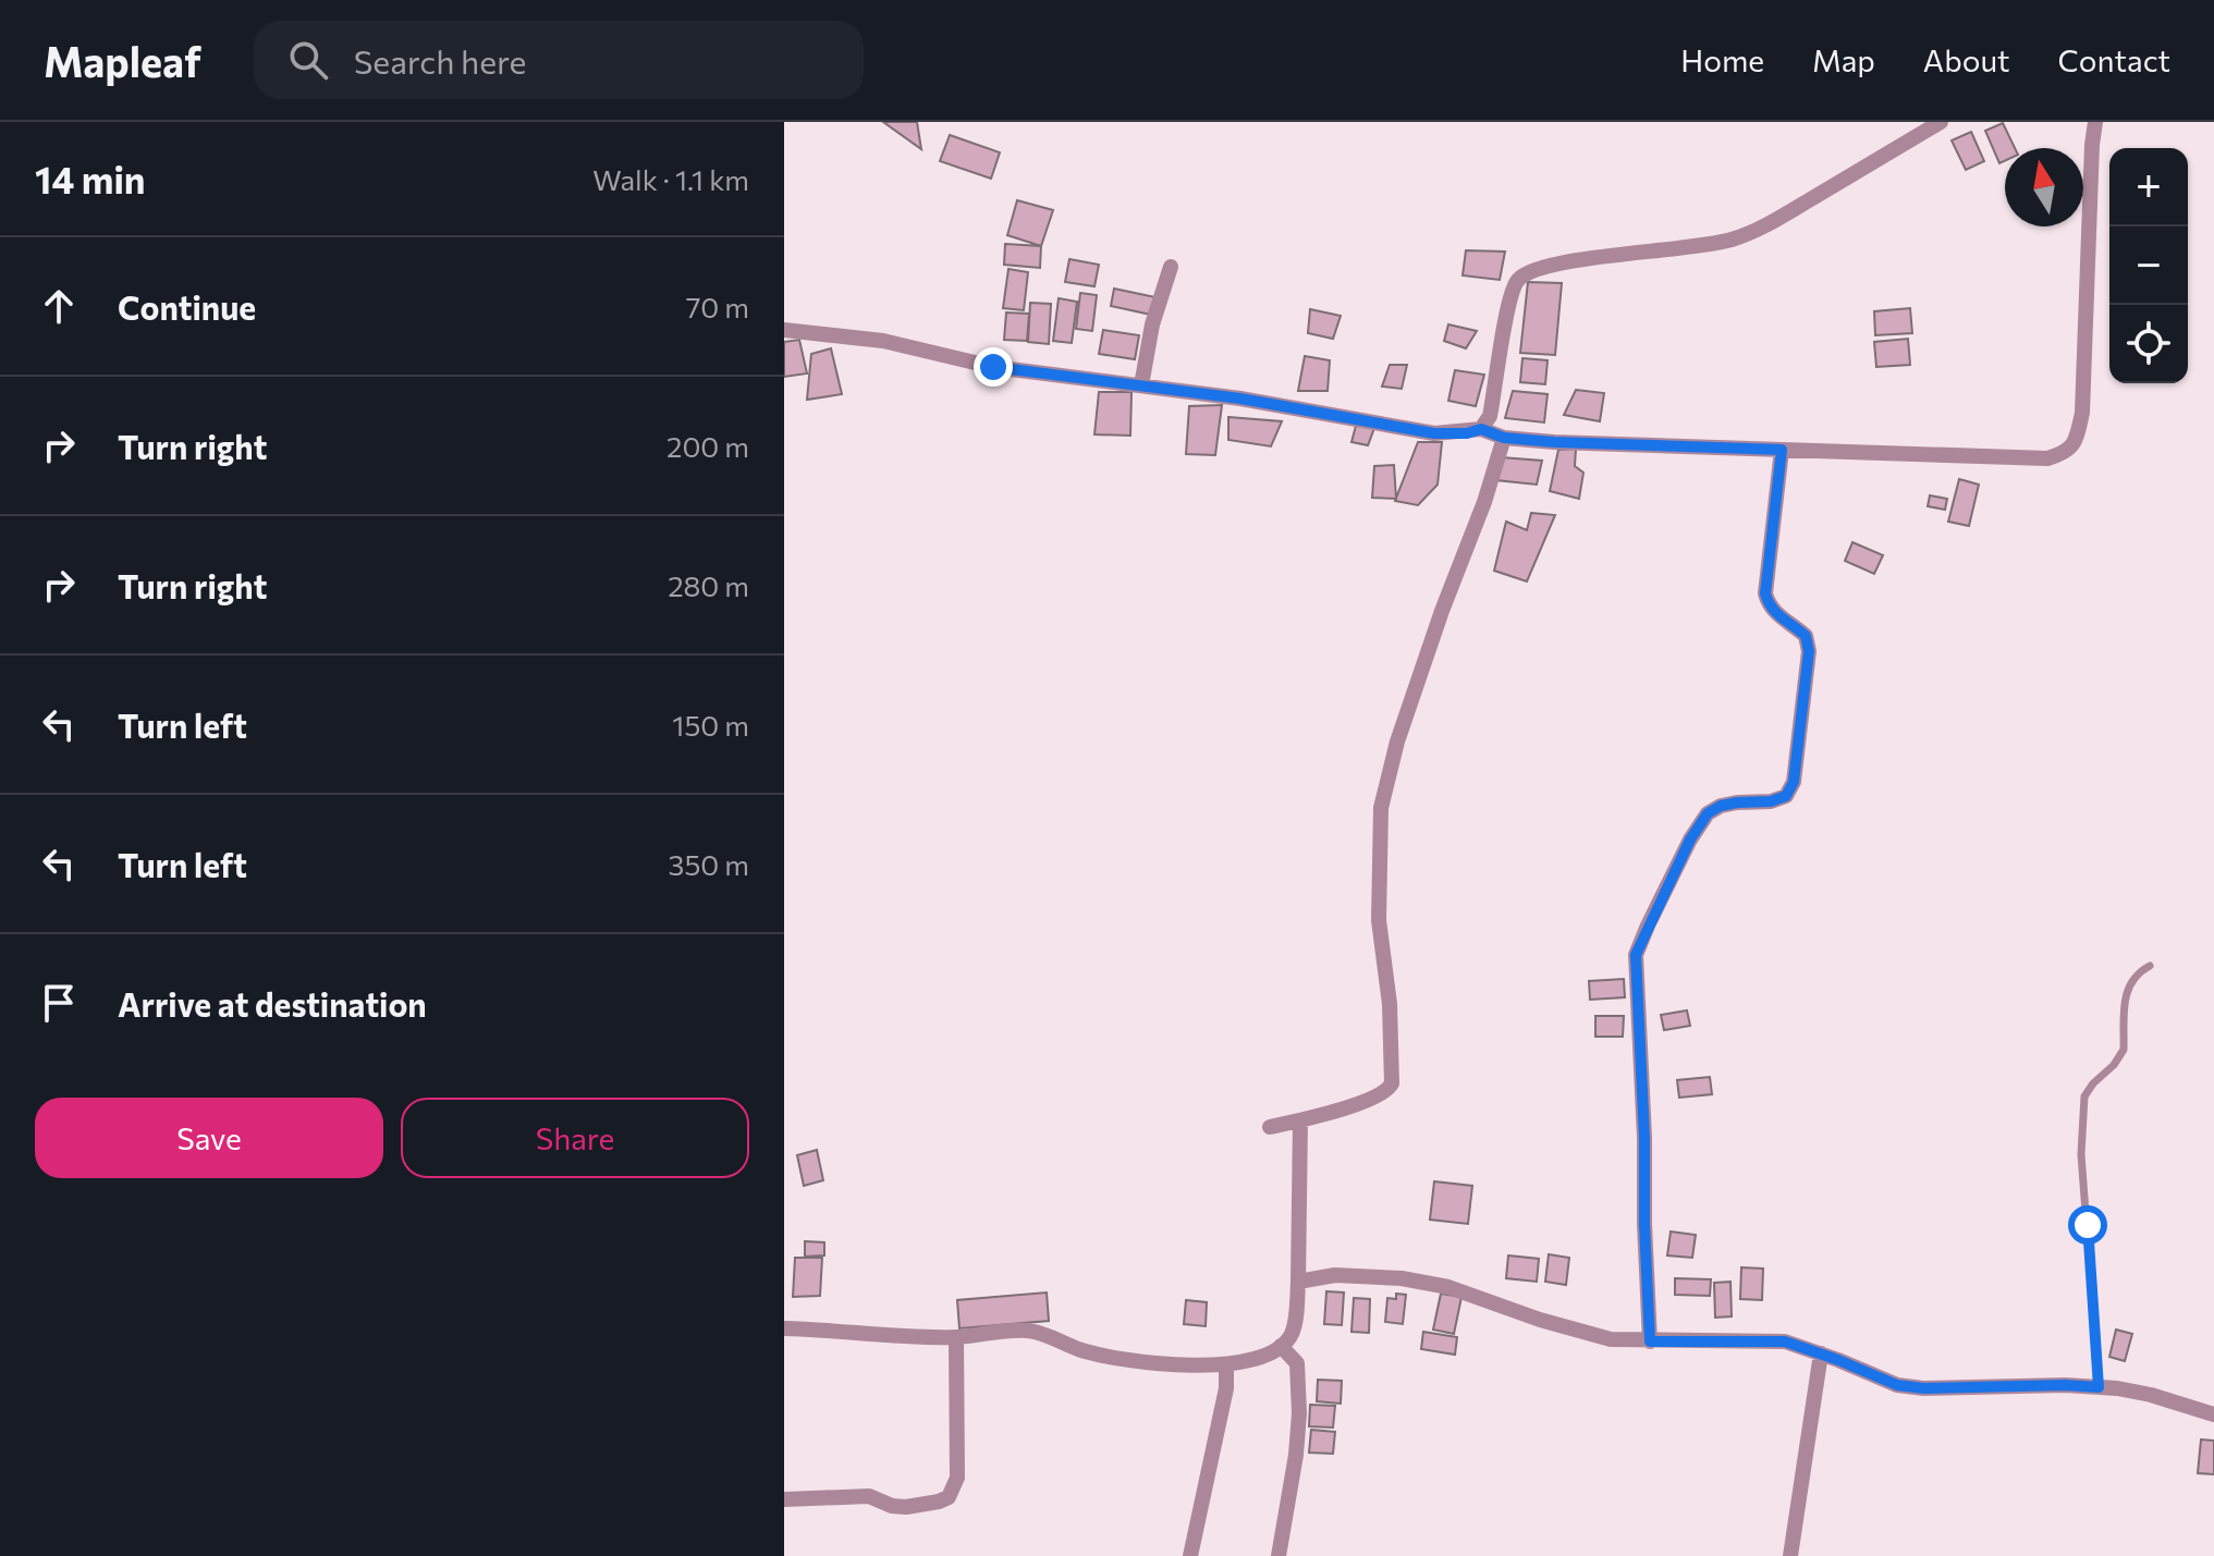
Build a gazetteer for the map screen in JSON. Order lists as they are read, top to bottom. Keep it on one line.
{"north":"top","page":{"header":"Mapleaf","search":"Search here","nav":["Home","Map","About","Contact"],"heading":["14 min","Walk · 1.1 km"],"map_buttons":["+","−"],"list":[["Continue","70 m"],["Turn right","200 m"],["Turn right","280 m"],["Turn left","150 m"],["Turn left","350 m"],"Arrive at destination"],"buttons":["Save","Share"]}}
